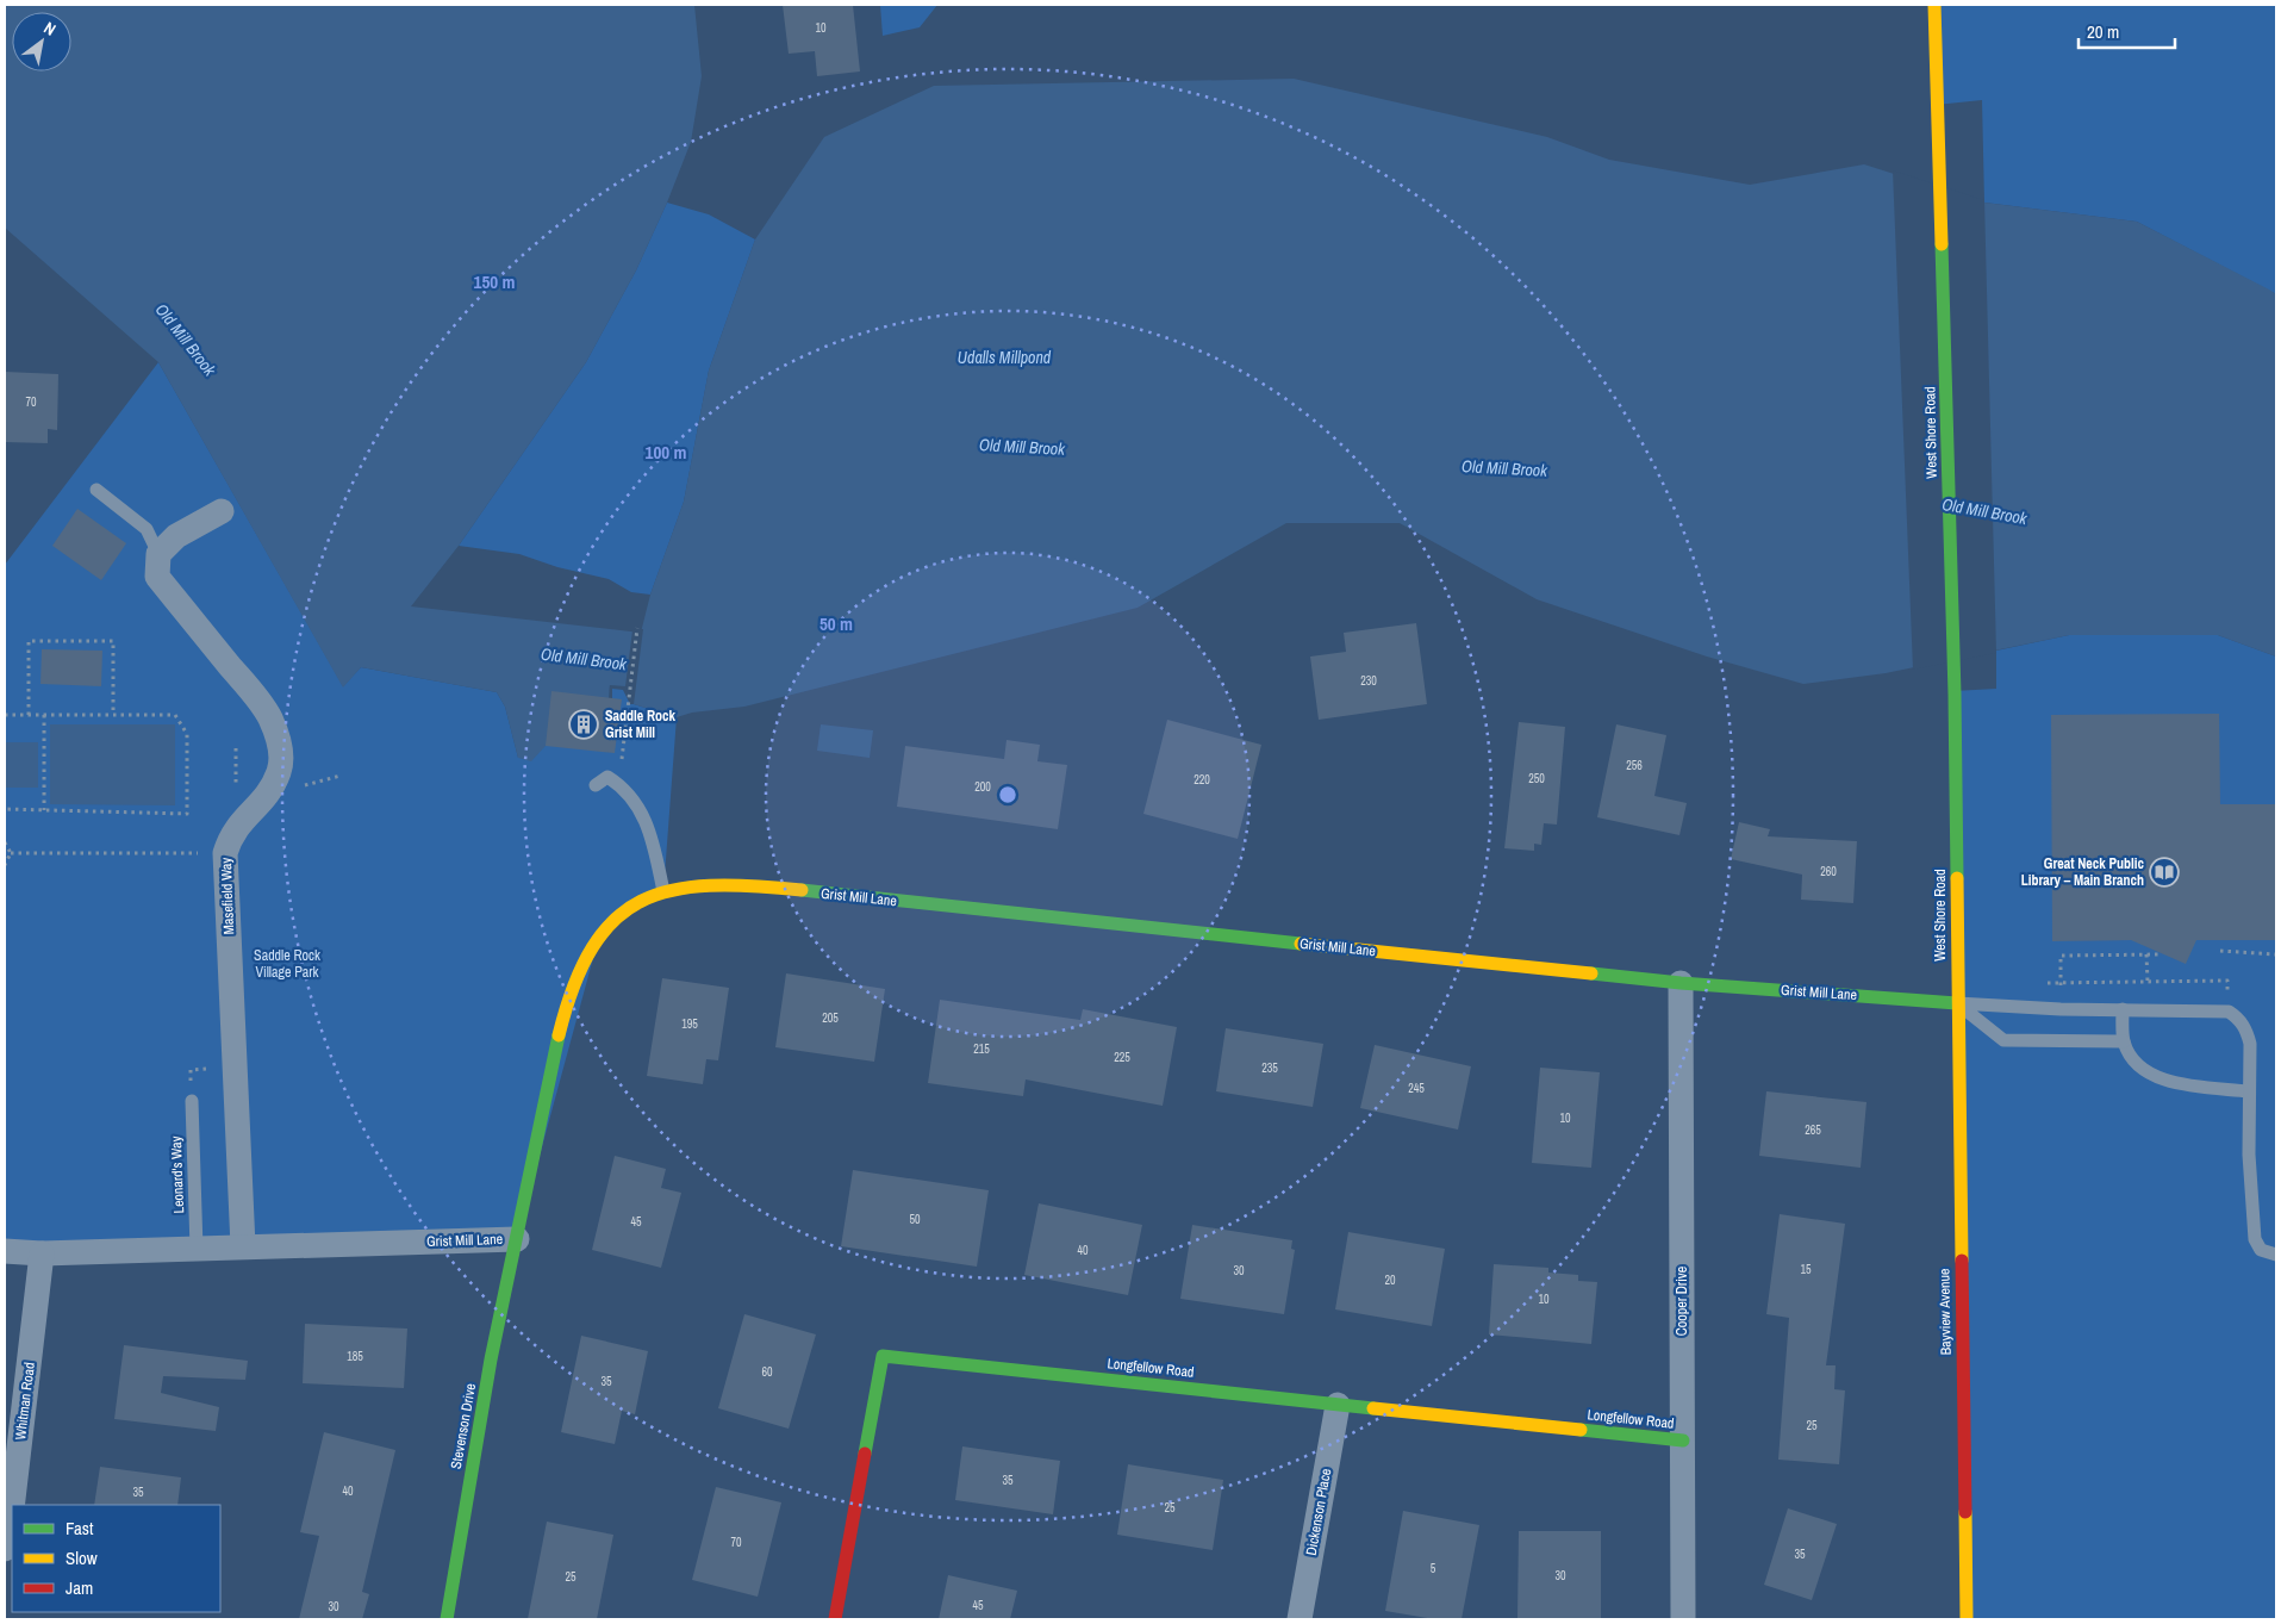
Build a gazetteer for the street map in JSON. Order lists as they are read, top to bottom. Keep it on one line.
{"streets":{"street":["West Shore Road","Masefield Way","Grist Mill Lane","Cooper Drive","Bayview Avenue","Longfellow Road","Whitman Road","Stevenson Drive","Dickenson Place"],"lane":["Leonard's Way"]},"crossings":[["West Shore Road","Grist Mill Lane"],["West Shore Road","Bayview Avenue"],["Masefield Way","Grist Mill Lane"],["Grist Mill Lane","Leonard's Way"],["Grist Mill Lane","Cooper Drive"],["Grist Mill Lane","Bayview Avenue"],["Grist Mill Lane","Whitman Road"],["Grist Mill Lane","Stevenson Drive"],["Cooper Drive","Longfellow Road"],["Longfellow Road","Dickenson Place"]],"water":["Old Mill Brook","Udalls Millpond"],"parks":["Saddle Rock Village Park"],"places":{"building":["Saddle Rock Grist Mill"],"library":["Great Neck Public Library – Main Branch"]},"house_numbers":["10","70","230","256","250","220","200","260","205","195","215","225","235","245","10","265","50","45","40","15","30","20","10","185","60","35","25","35","40","35","25","70","35","5","30","25","45","30"],"legend":["Fast","Slow","Jam"],"scale_bar":"20 m","north":"top right","rings":["150 m","100 m","50 m"]}
